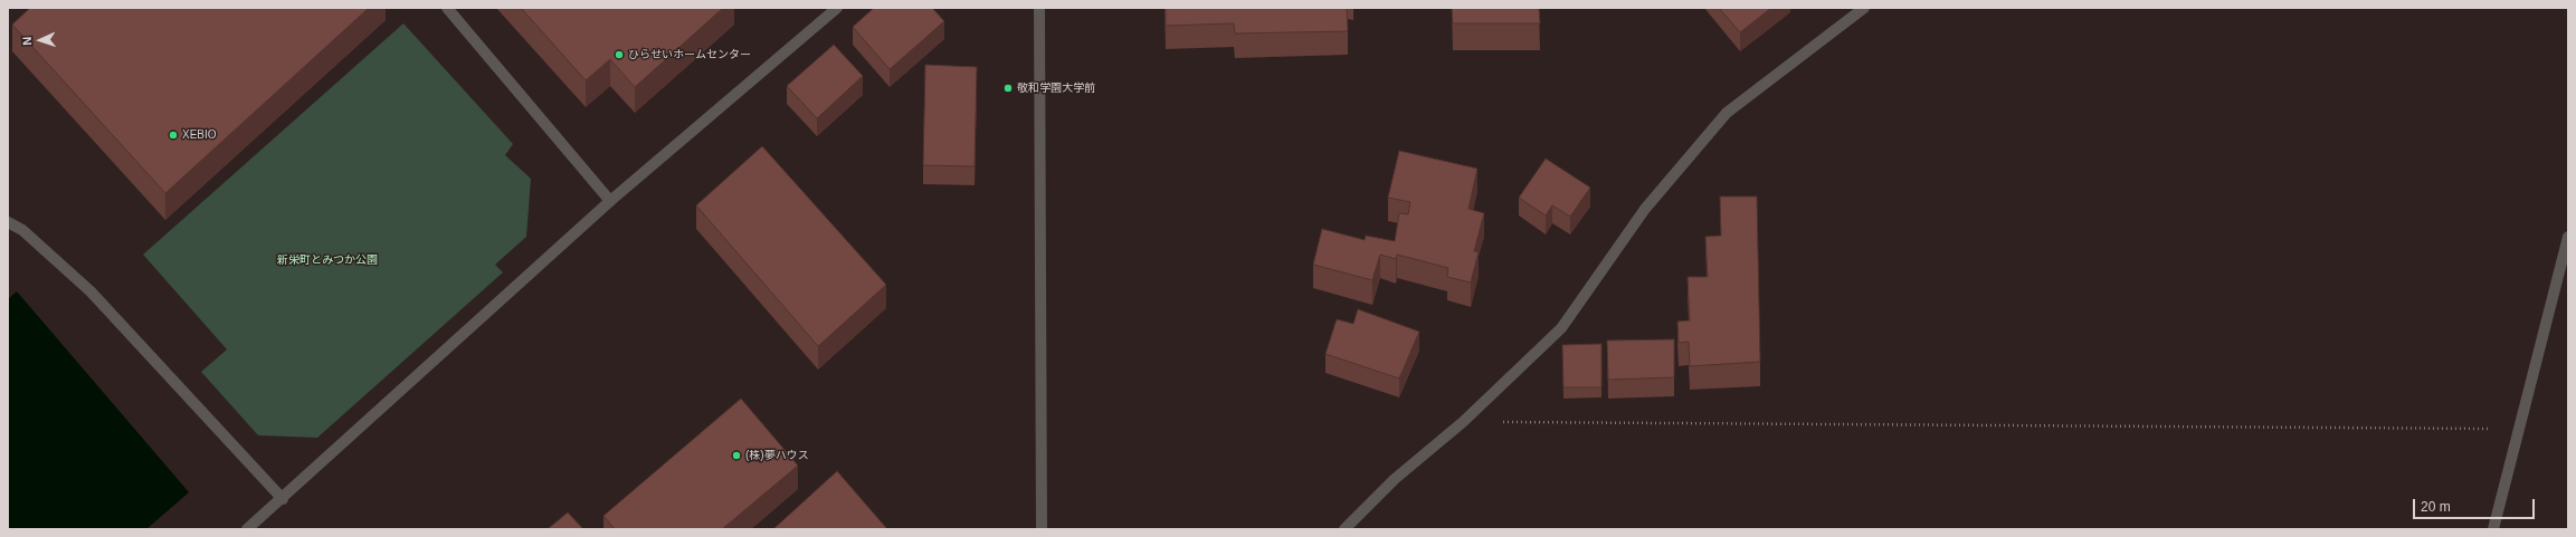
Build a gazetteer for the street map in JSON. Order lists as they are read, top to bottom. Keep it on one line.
{"parks":["新栄町とみつか公園"],"places":["ひらせいホームセンター","敬和学園大学前","XEBIO","(株)夢ハウス"],"scale_bar":"20 m","north":"left"}
